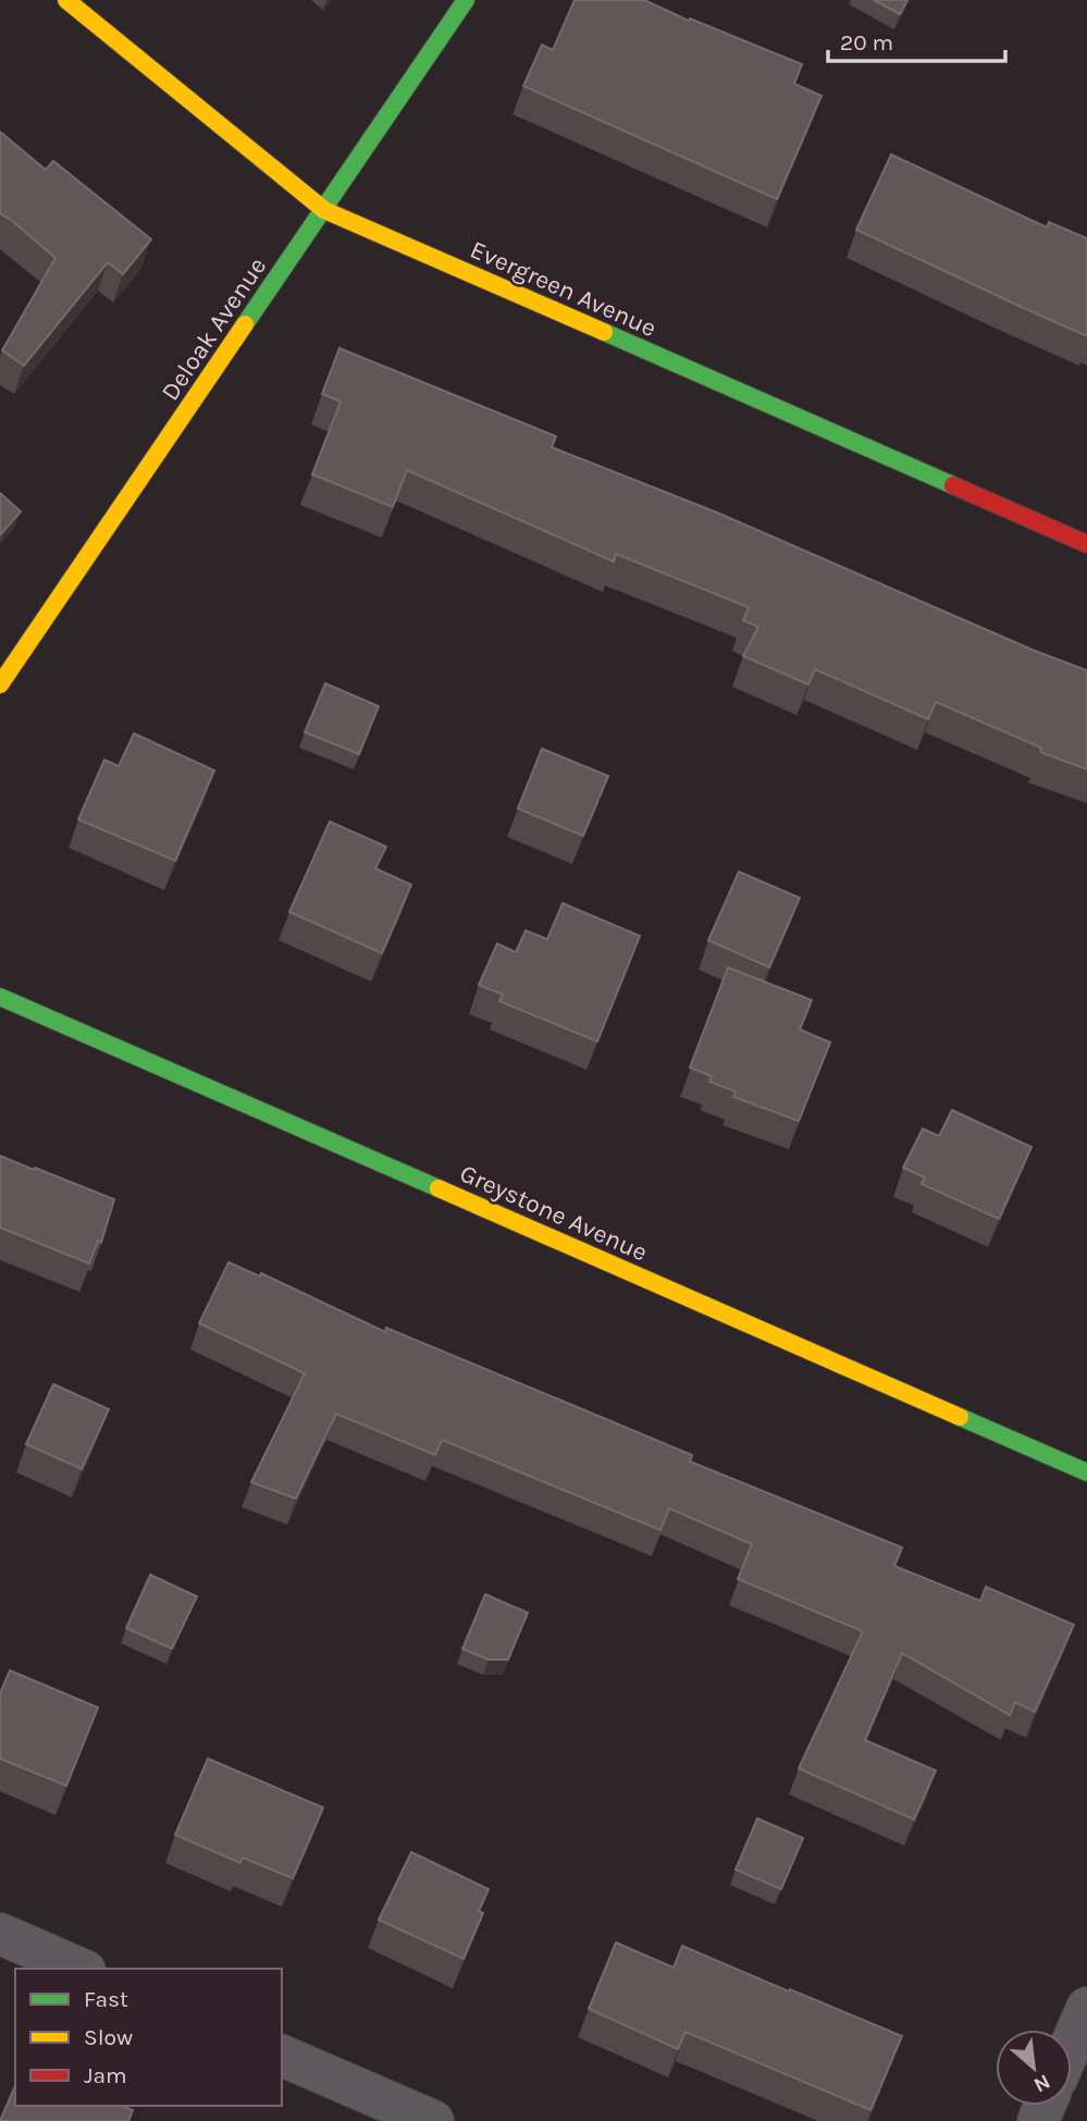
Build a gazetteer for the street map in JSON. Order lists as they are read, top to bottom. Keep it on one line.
{"streets":{"street":["Evergreen Avenue","Deloak Avenue","Greystone Avenue"]},"crossings":[["Evergreen Avenue","Deloak Avenue"]],"legend":["Fast","Slow","Jam"],"scale_bar":"20 m","north":"bottom right"}
